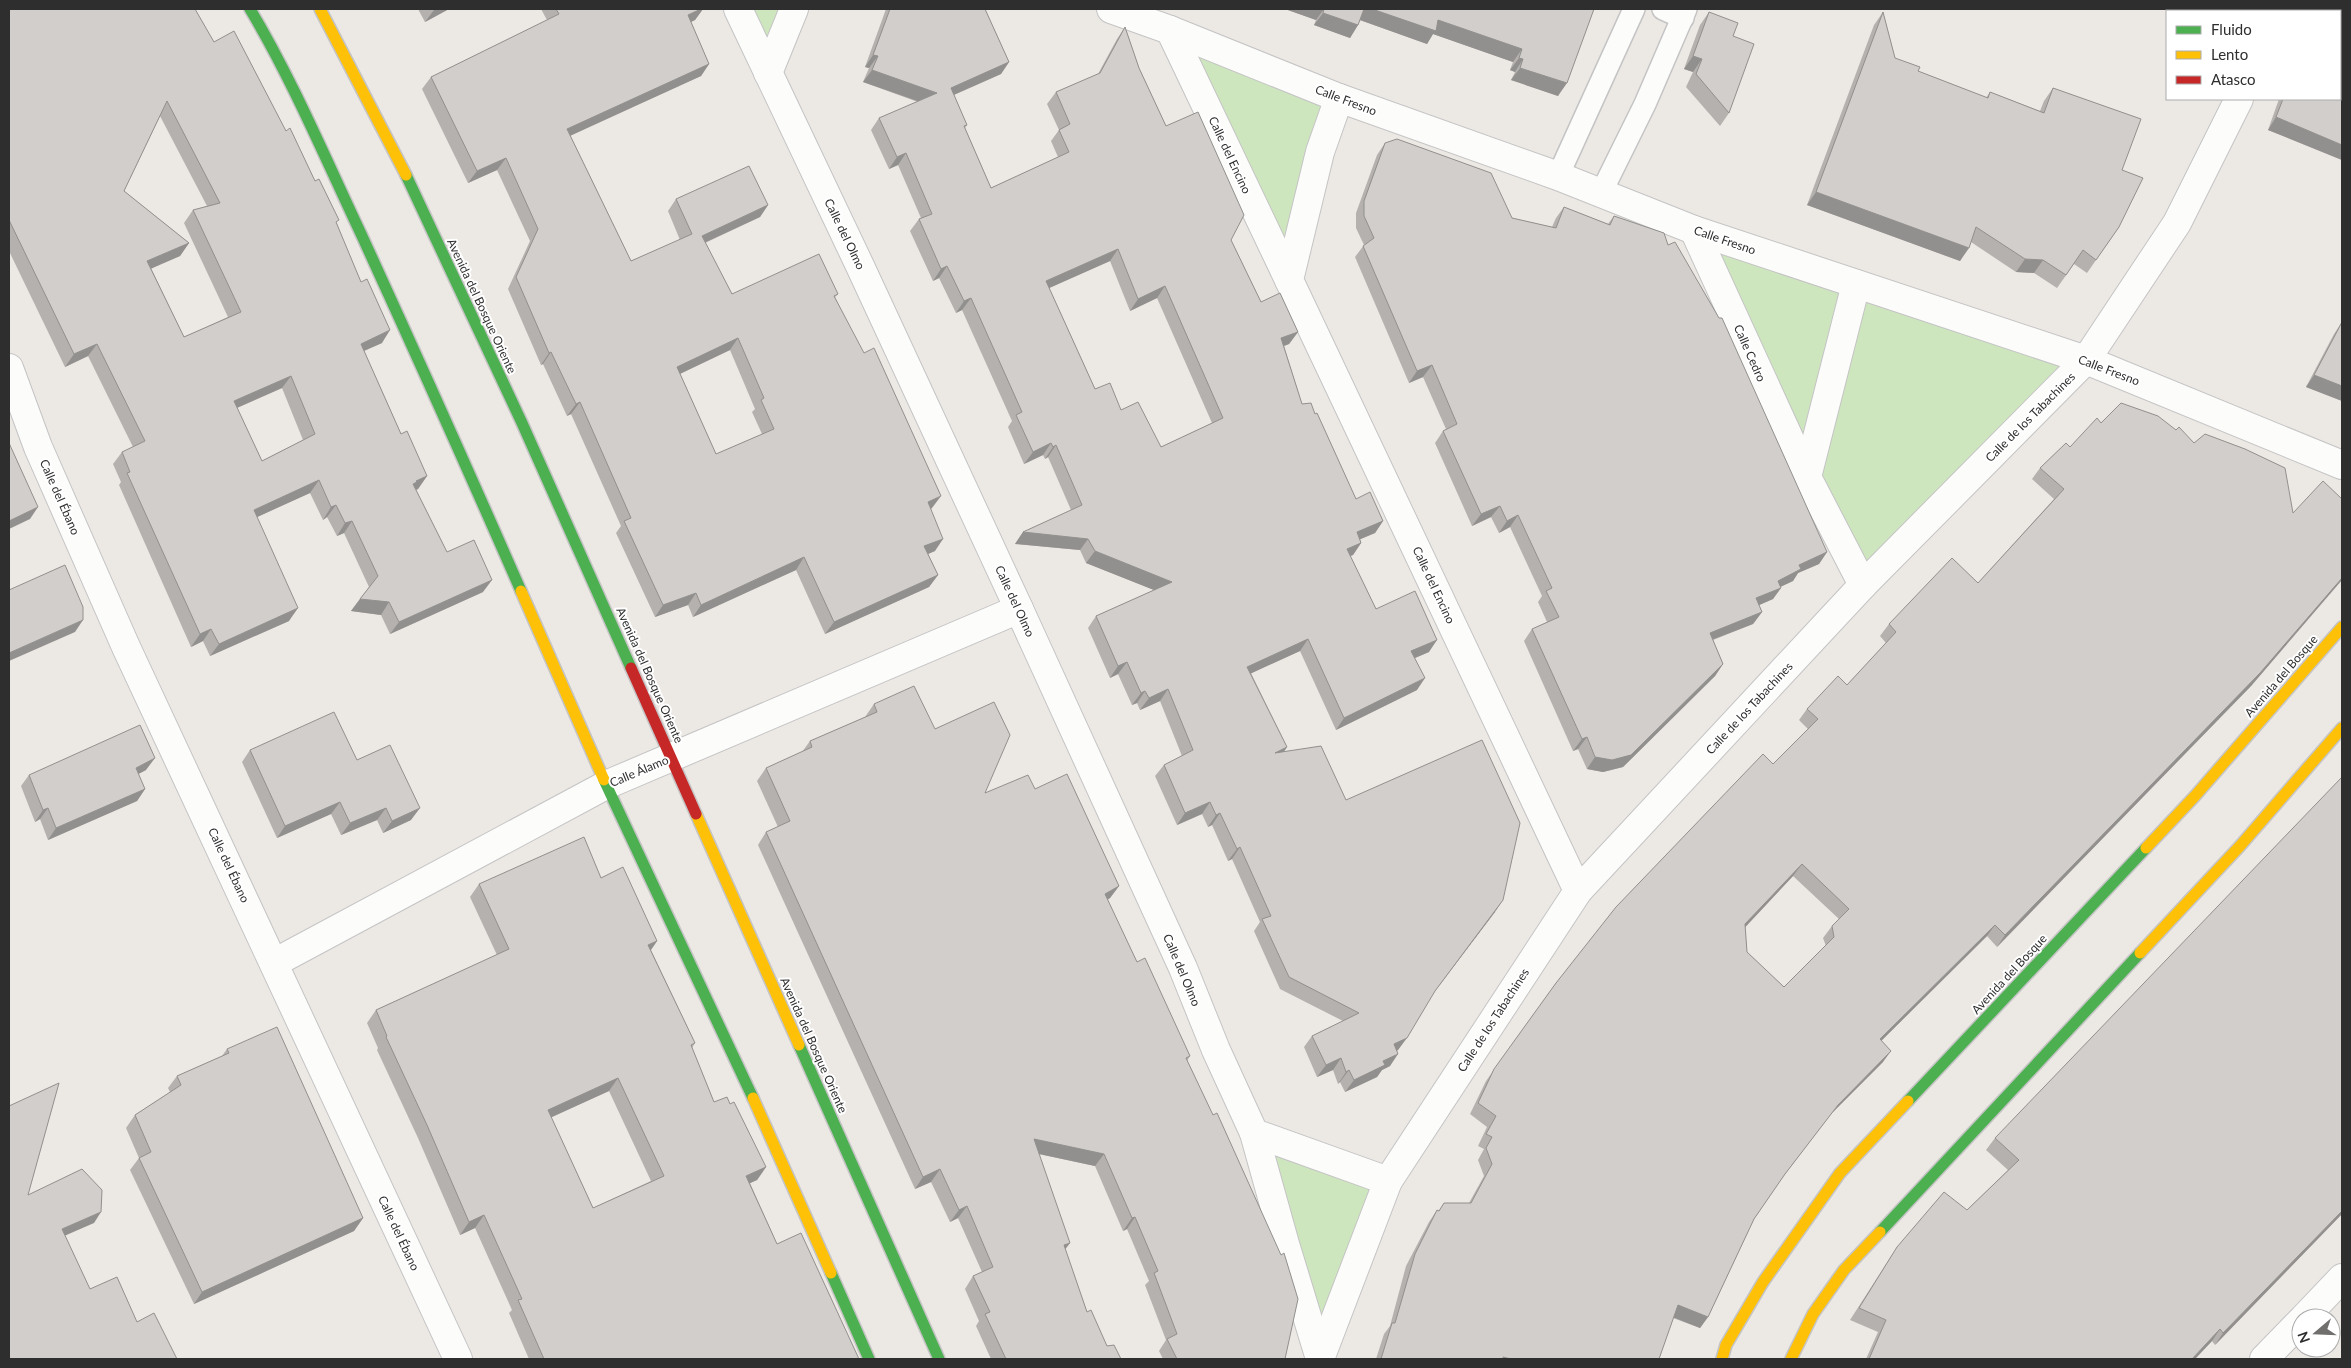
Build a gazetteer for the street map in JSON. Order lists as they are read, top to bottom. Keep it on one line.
{"streets":{"street":["Calle Fresno","Calle del Encino","Calle del Olmo","Avenida del Bosque Oriente","Calle Cedro","Calle de los Tabachines","Calle del Ébano","Avenida del Bosque","Calle Álamo"]},"crossings":[["Calle Fresno","Calle del Encino"],["Calle Fresno","Calle Cedro"],["Calle Fresno","Calle de los Tabachines"],["Calle del Encino","Calle de los Tabachines"],["Calle del Olmo","Calle de los Tabachines"],["Calle del Olmo","Calle Álamo"],["Avenida del Bosque Oriente","Calle Álamo"],["Calle Cedro","Calle de los Tabachines"],["Calle del Ébano","Calle Álamo"]],"legend":["Fluido","Lento","Atasco"],"north":"left"}
